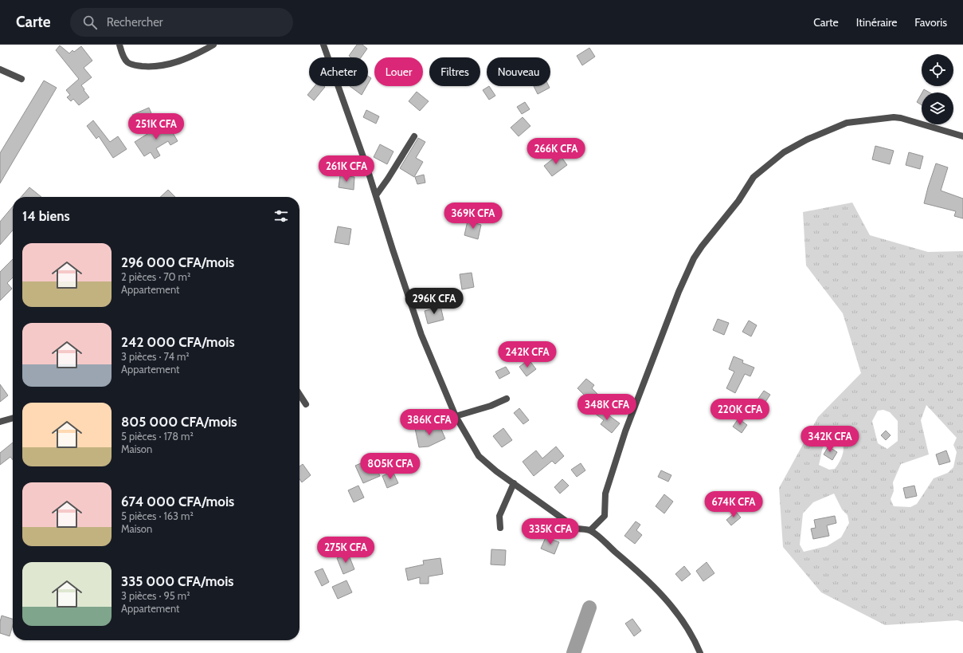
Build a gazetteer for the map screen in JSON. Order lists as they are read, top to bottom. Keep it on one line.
{"page":{"header":"Carte","search":"Rechercher","nav":["Carte","Itinéraire","Favoris"],"chip":["Acheter","Louer","Filtres","Nouveau"],"price":["251K CFA","266K CFA","261K CFA","369K CFA","296K CFA","242K CFA","348K CFA","220K CFA","386K CFA","342K CFA","805K CFA","674K CFA","335K CFA","275K CFA"],"heading":"14 biens","list":[{"name":"296 000 CFA/mois","note":"2 pièces · 70 m² · Appartement"},{"name":"242 000 CFA/mois","note":"3 pièces · 74 m² · Appartement"},{"name":"805 000 CFA/mois","note":"5 pièces · 178 m² · Maison"},{"name":"674 000 CFA/mois","note":"5 pièces · 163 m² · Maison"},{"name":"335 000 CFA/mois","note":"3 pièces · 95 m² · Appartement"}]}}
